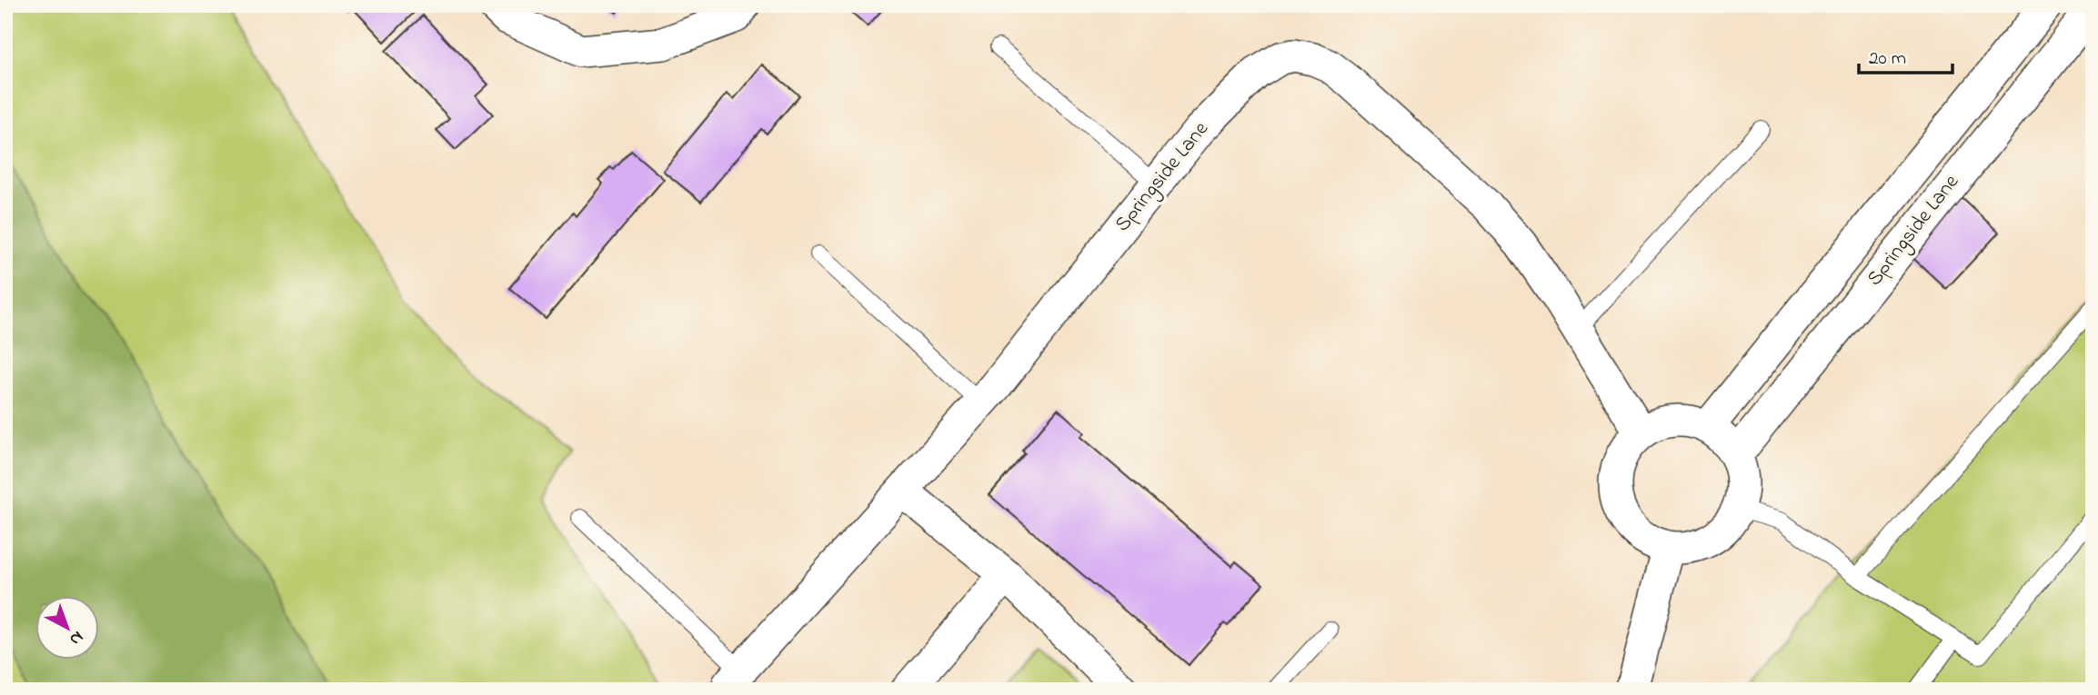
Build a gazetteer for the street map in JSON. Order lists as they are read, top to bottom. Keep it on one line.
{"streets":{"street":["Springside Lane"]},"scale_bar":"20 m","north":"bottom right"}
